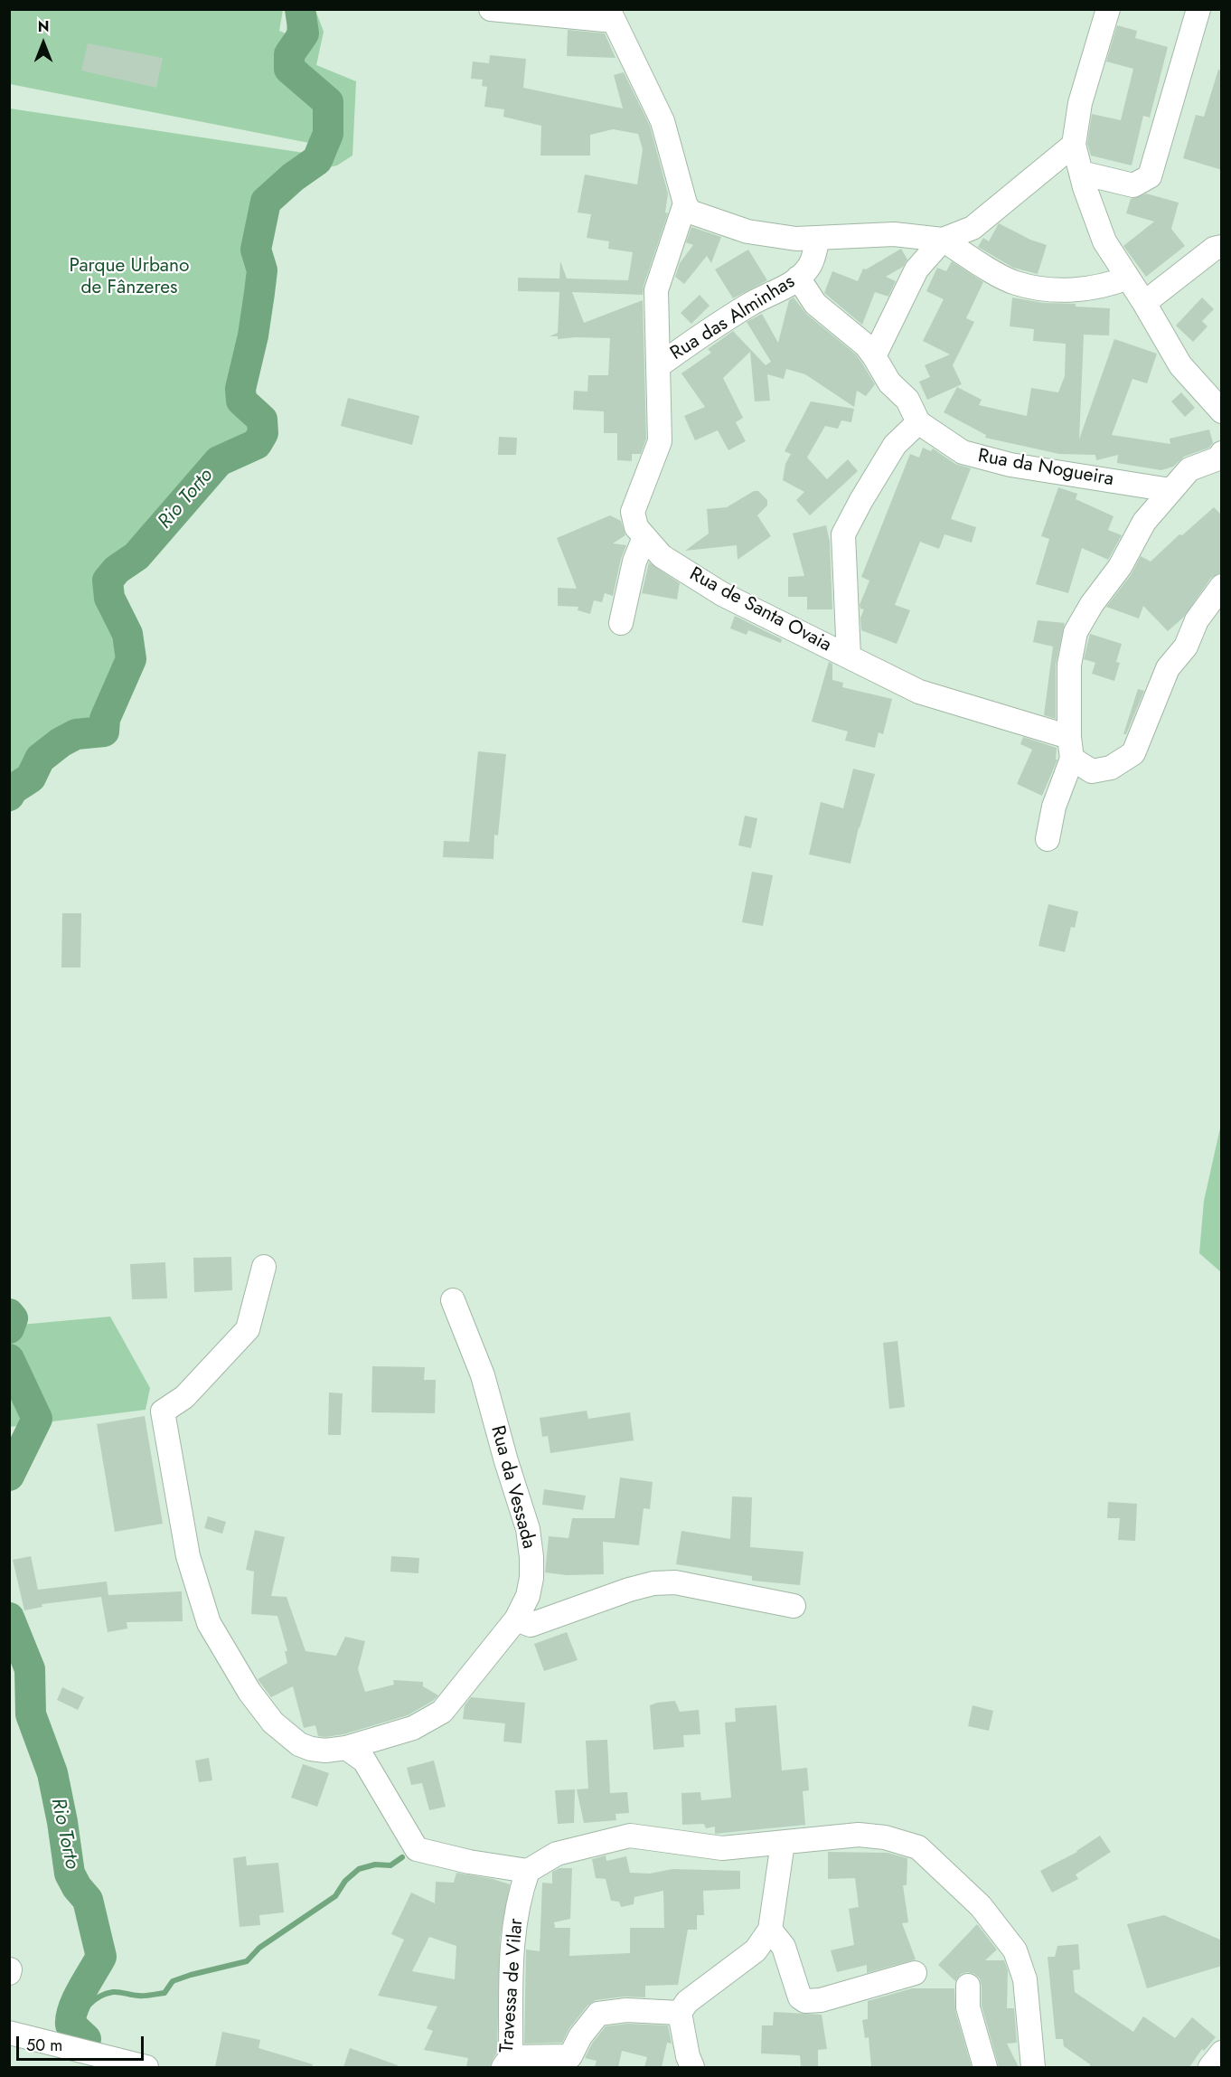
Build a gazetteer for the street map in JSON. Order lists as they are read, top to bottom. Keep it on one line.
{"streets":{"street":["Rua das Alminhas","Rua da Nogueira","Rua de Santa Ovaia","Rua da Vessada","Travessa de Vilar"]},"crossings":[["Rua das Alminhas","Rua da Nogueira"],["Rua das Alminhas","Rua de Santa Ovaia"]],"water":["Rio Torto"],"parks":["Parque Urbano de Fânzeres"],"scale_bar":"50 m","north":"top"}
